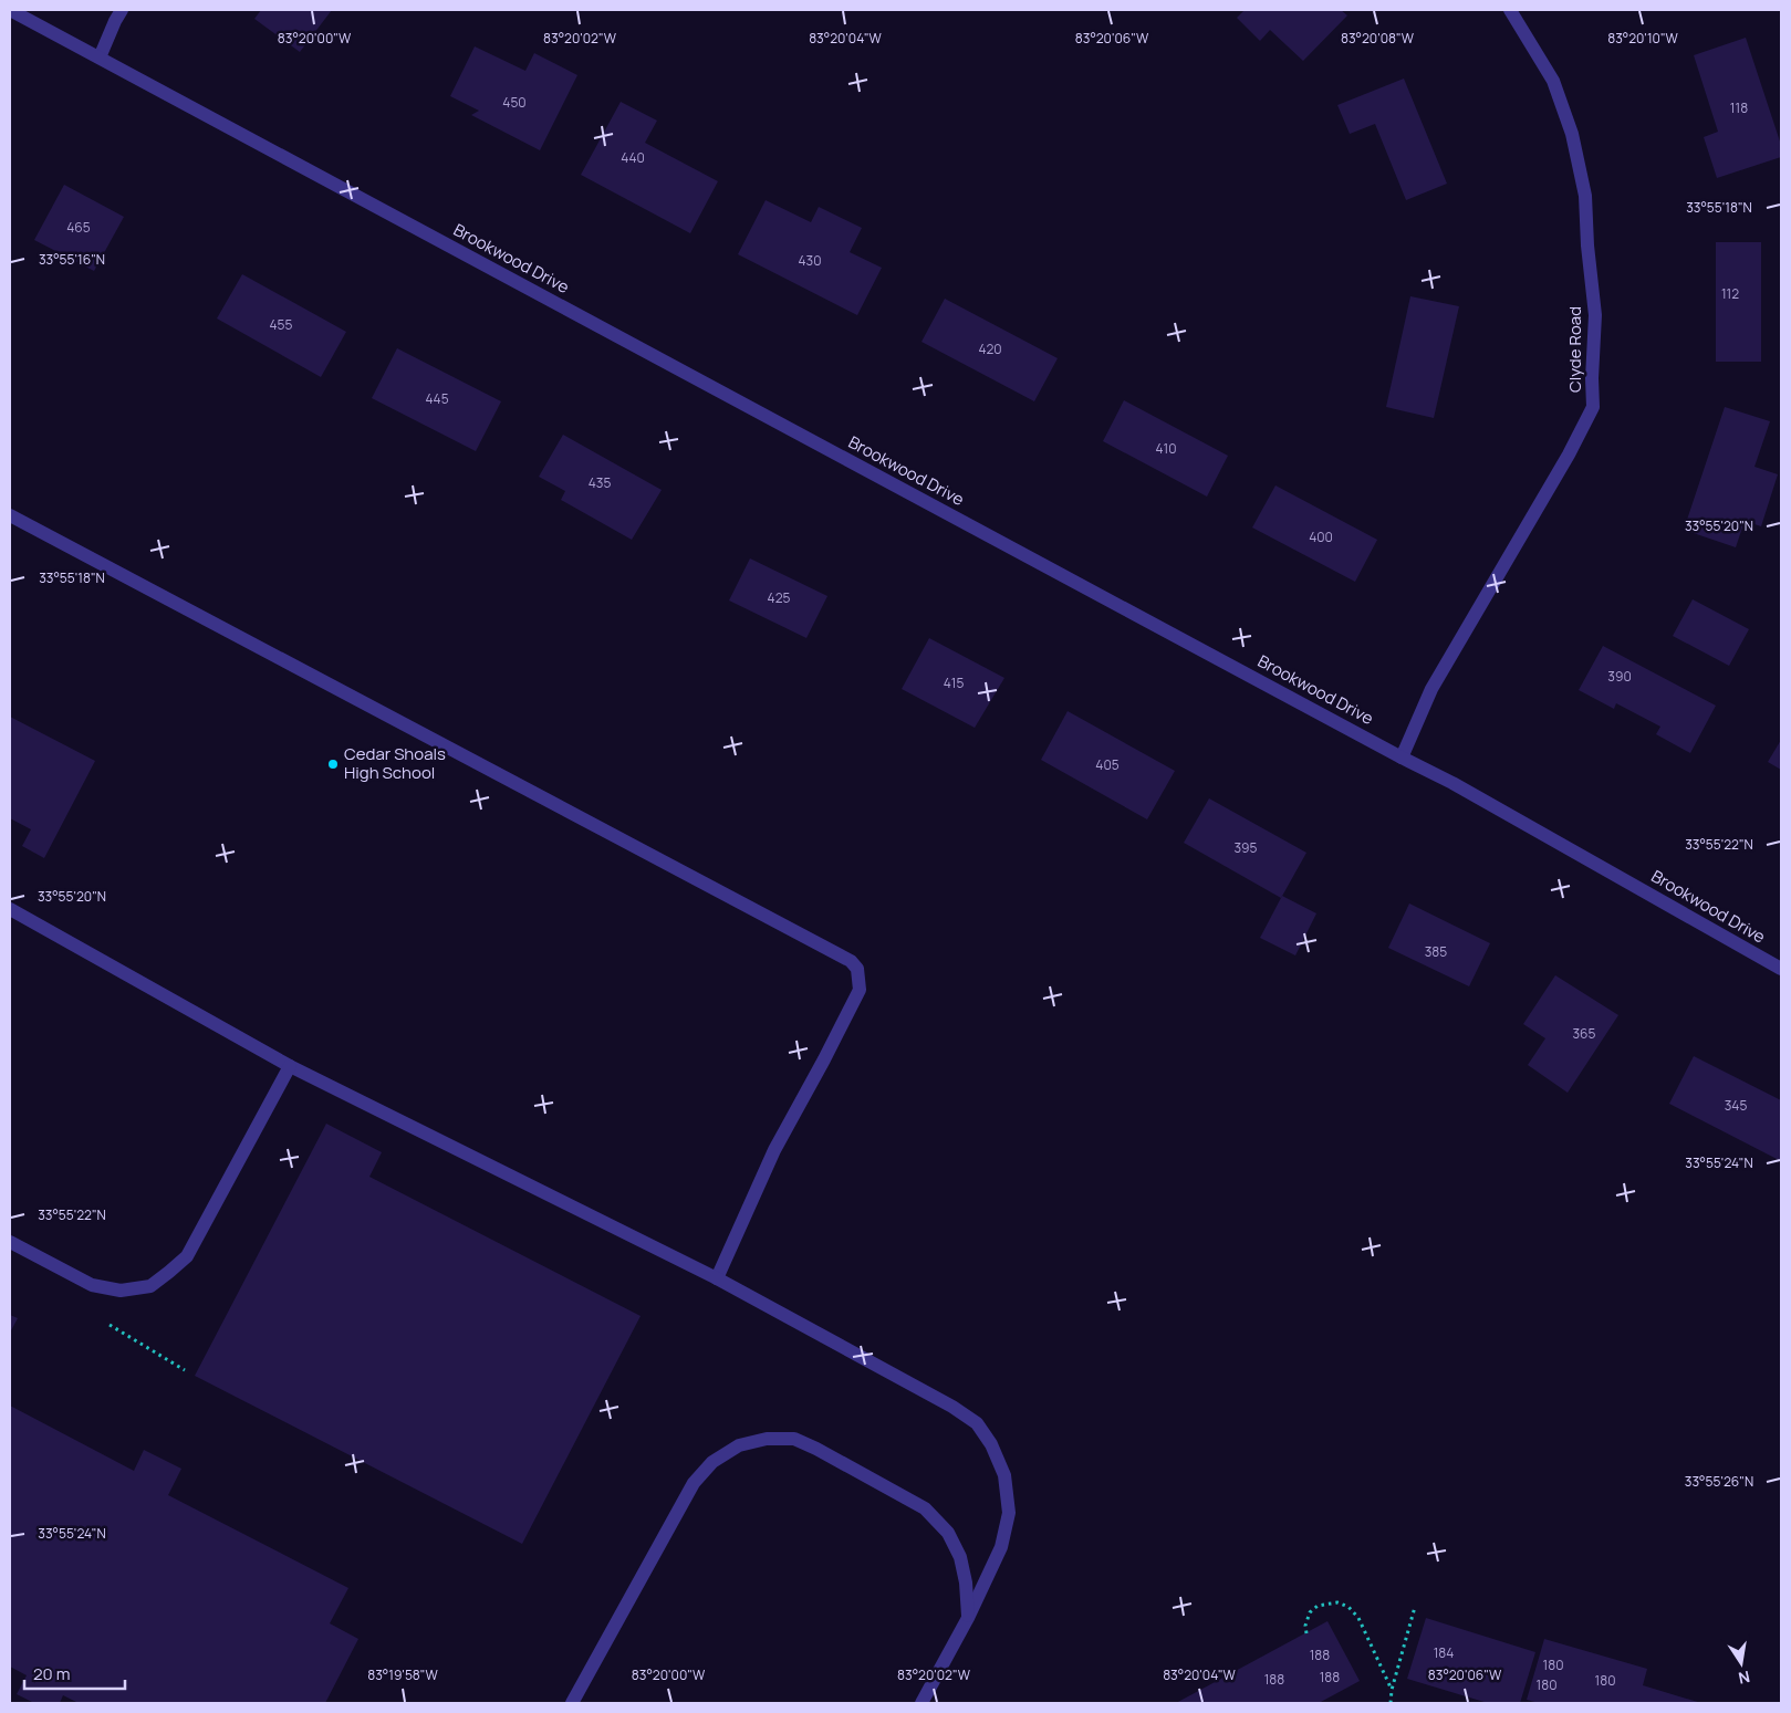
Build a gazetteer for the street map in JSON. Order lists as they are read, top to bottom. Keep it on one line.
{"streets":{"street":["Brookwood Drive","Clyde Road"]},"crossings":[["Brookwood Drive","Clyde Road"]],"places":["Cedar Shoals High School"],"house_numbers":["450","118","440","465","430","112","455","420","445","410","435","400","425","390","415","405","395","385","365","345","184","188","180","188","188","180","180"],"scale_bar":"20 m","north":"bottom","coordinates":["83°20'00\"W","83°20'02\"W","83°20'04\"W","83°20'06\"W","83°20'08\"W","83°20'10\"W","33°55'18\"N","33°55'16\"N","33°55'20\"N","33°55'22\"N","33°55'24\"N","33°55'26\"N","83°19'58\"W"]}
